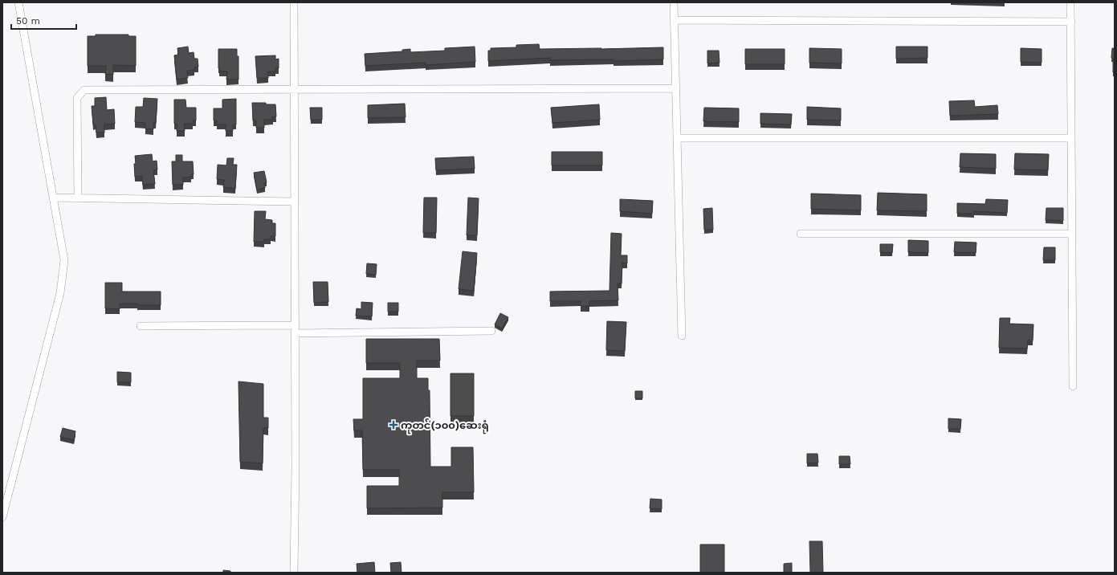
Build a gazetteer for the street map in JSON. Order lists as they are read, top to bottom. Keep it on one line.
{"places":{"health":["ကုတင်(၁၀၀)ဆေးရုံ"]},"scale_bar":"50 m"}
